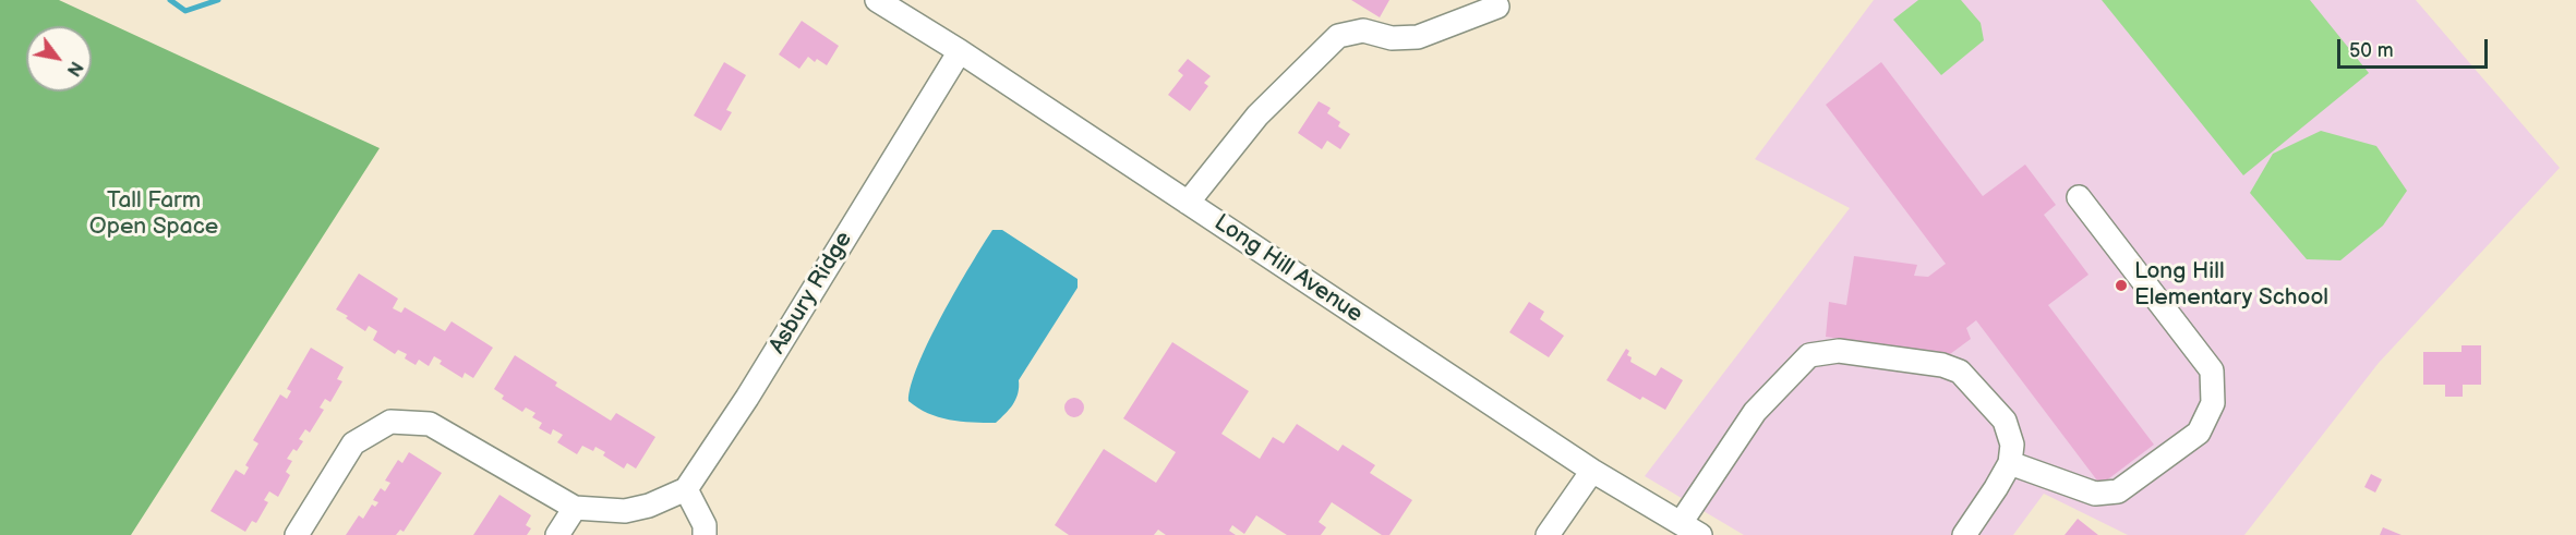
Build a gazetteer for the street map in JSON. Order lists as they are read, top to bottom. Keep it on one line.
{"streets":{"street":["Long Hill Avenue","Asbury Ridge"]},"crossings":[["Long Hill Avenue","Asbury Ridge"]],"parks":["Tall Farm Open Space"],"places":["Long Hill Elementary School"],"scale_bar":"50 m","north":"bottom right"}
